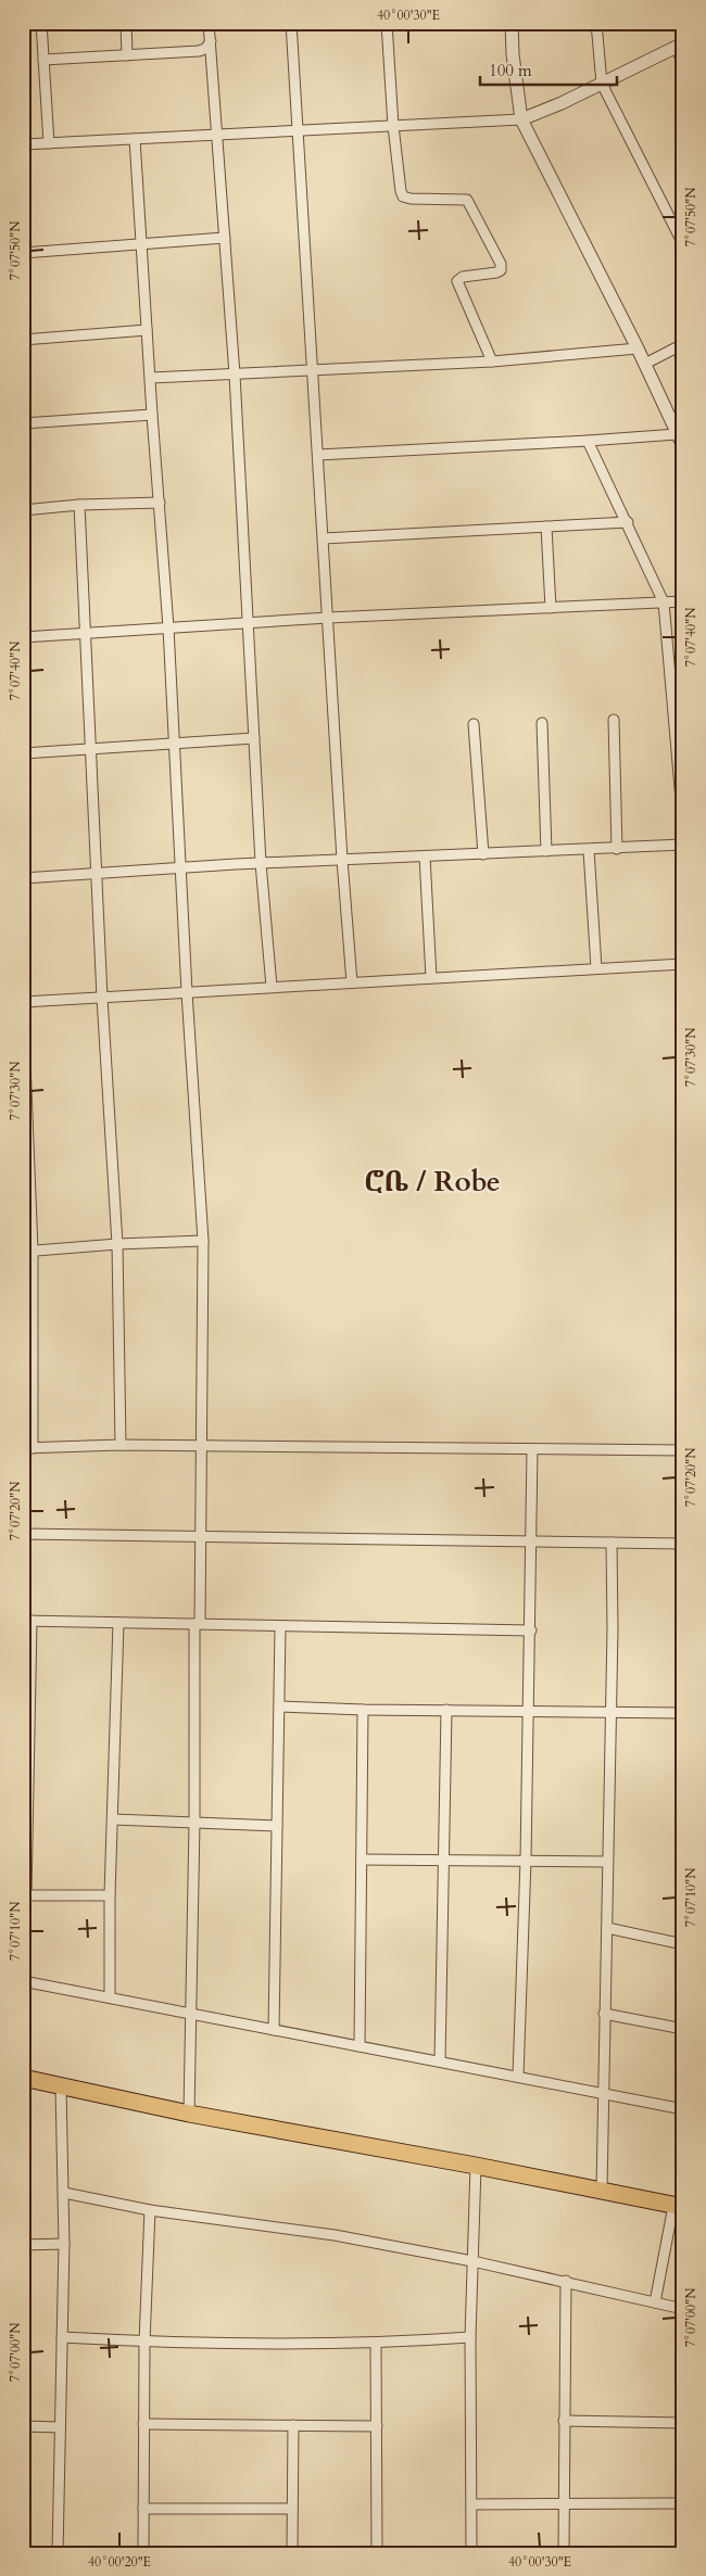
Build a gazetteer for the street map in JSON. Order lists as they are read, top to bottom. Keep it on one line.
{"districts":["ሮቤ / Robe"],"scale_bar":"100 m","coordinates":["40°00'30\"E","7°07'50\"N","7°07'40\"N","7°07'30\"N","7°07'20\"N","7°07'10\"N","7°07'00\"N","40°00'20\"E"]}
